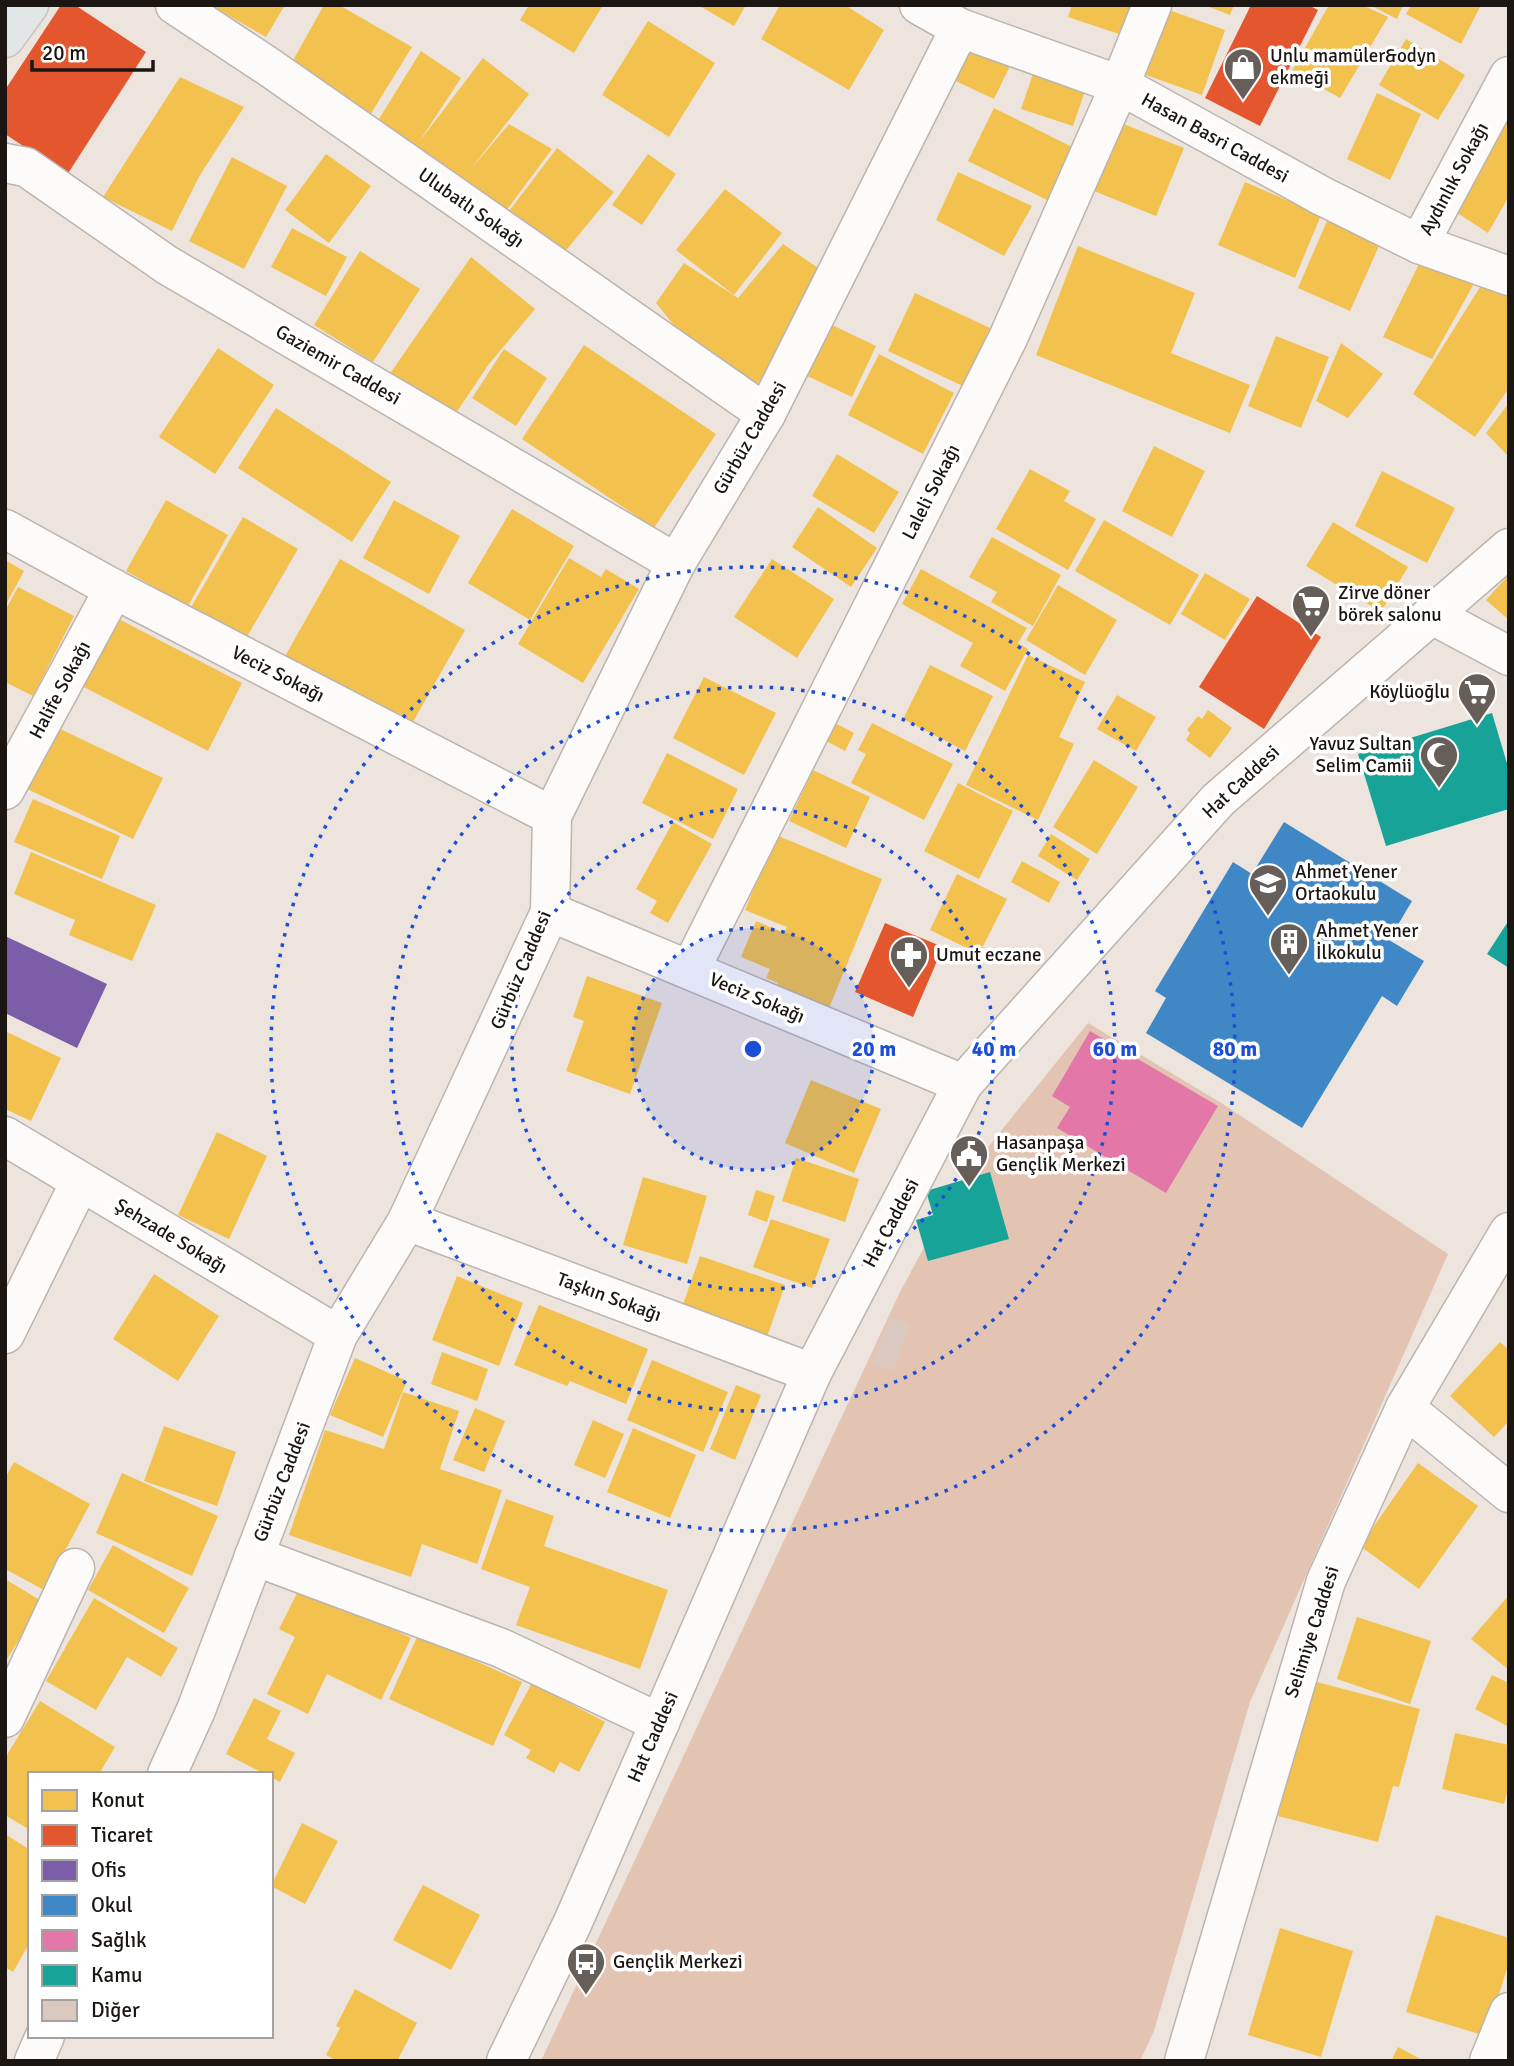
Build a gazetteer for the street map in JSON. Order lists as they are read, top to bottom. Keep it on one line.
{"streets":{"street":["Hasan Basri Caddesi","Aydınlık Sokağı","Ulubatlı Sokağı","Gaziemir Caddesi","Gürbüz Caddesi","Laleli Sokağı","Veciz Sokağı","Halife Sokağı","Hat Caddesi","Şehzade Sokağı","Taşkın Sokağı","Selimiye Caddesi"]},"crossings":[["Hasan Basri Caddesi","Aydınlık Sokağı"],["Hasan Basri Caddesi","Gürbüz Caddesi"],["Hasan Basri Caddesi","Laleli Sokağı"],["Ulubatlı Sokağı","Gürbüz Caddesi"],["Gaziemir Caddesi","Gürbüz Caddesi"],["Gürbüz Caddesi","Veciz Sokağı"],["Gürbüz Caddesi","Şehzade Sokağı"],["Gürbüz Caddesi","Taşkın Sokağı"],["Laleli Sokağı","Veciz Sokağı"],["Veciz Sokağı","Halife Sokağı"],["Veciz Sokağı","Hat Caddesi"],["Hat Caddesi","Taşkın Sokağı"]],"places":{"shop":["Unlu mamüler&odyn ekmeği"],"supermarket":["Zirve döner börek salonu","Köylüoğlu"],"mosque":["Yavuz Sultan Selim Camii"],"school or university":["Ahmet Yener Ortaokulu"],"building":["Ahmet Yener İlkokulu"],"pharmacy":["Umut eczane"],"public building":["Hasanpaşa Gençlik Merkezi"],"bus stop":["Gençlik Merkezi"]},"legend":["Konut","Ticaret","Ofis","Okul","Sağlık","Kamu","Diğer"],"scale_bar":"20 m","rings":["20 m","40 m","60 m","80 m"]}
